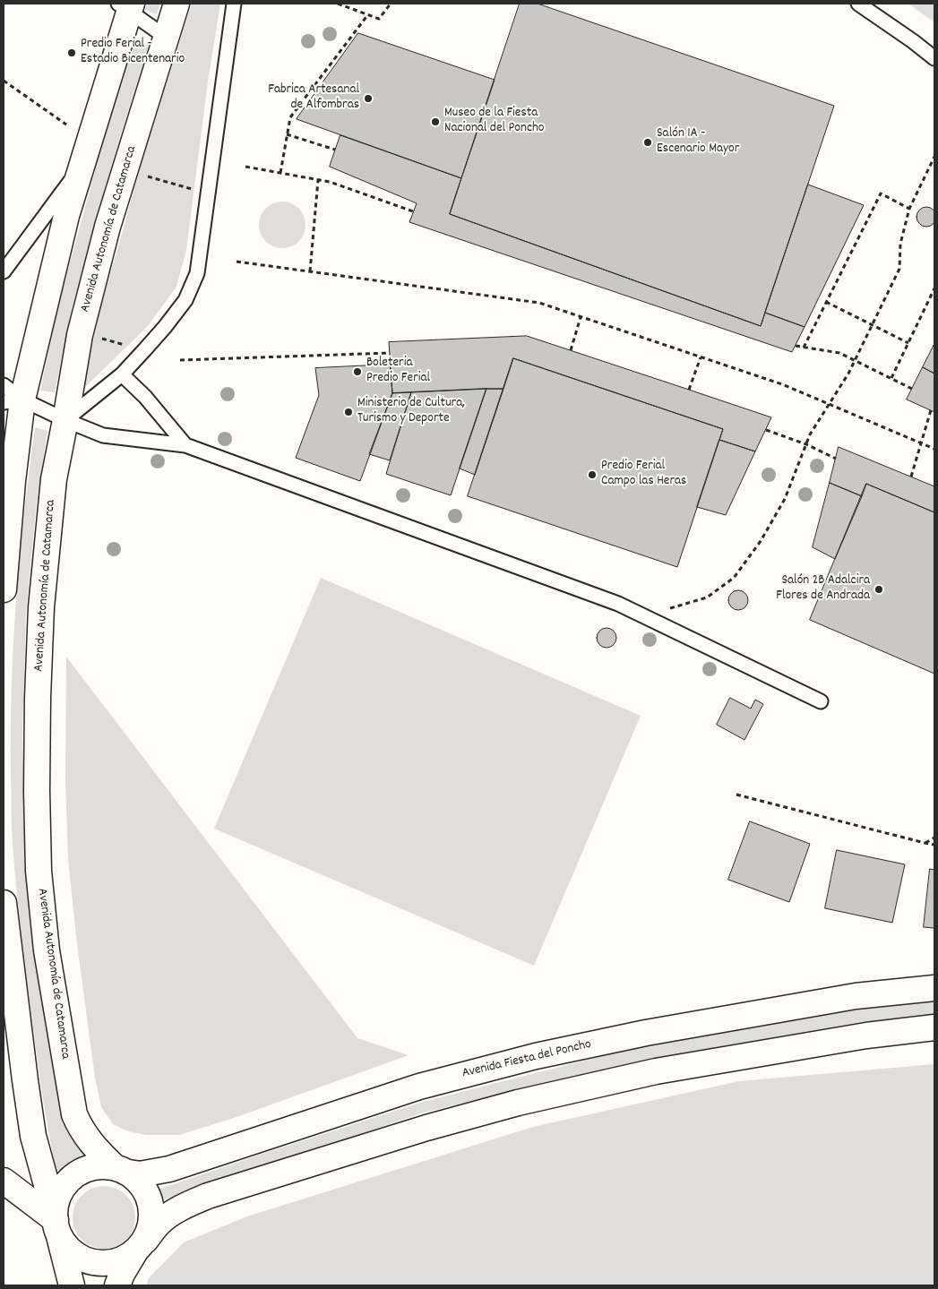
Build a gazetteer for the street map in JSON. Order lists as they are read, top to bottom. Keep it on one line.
{"streets":{"main road":["Avenida Autonomía de Catamarca","Avenida Fiesta del Poncho"]},"crossings":[["Avenida Autonomía de Catamarca","Avenida Fiesta del Poncho"]],"places":["Predio Ferial - Estadio Bicentenario","Fabrica Artesanal de Alfombras","Museo de la Fiesta Nacional del Poncho","Salón 1A - Escenario Mayor","Boleteria Predio Ferial","Ministerio de Cultura, Turismo y Deporte","Predio Ferial Campo las Heras","Salón 2B Adalcira Flores de Andrada"]}
